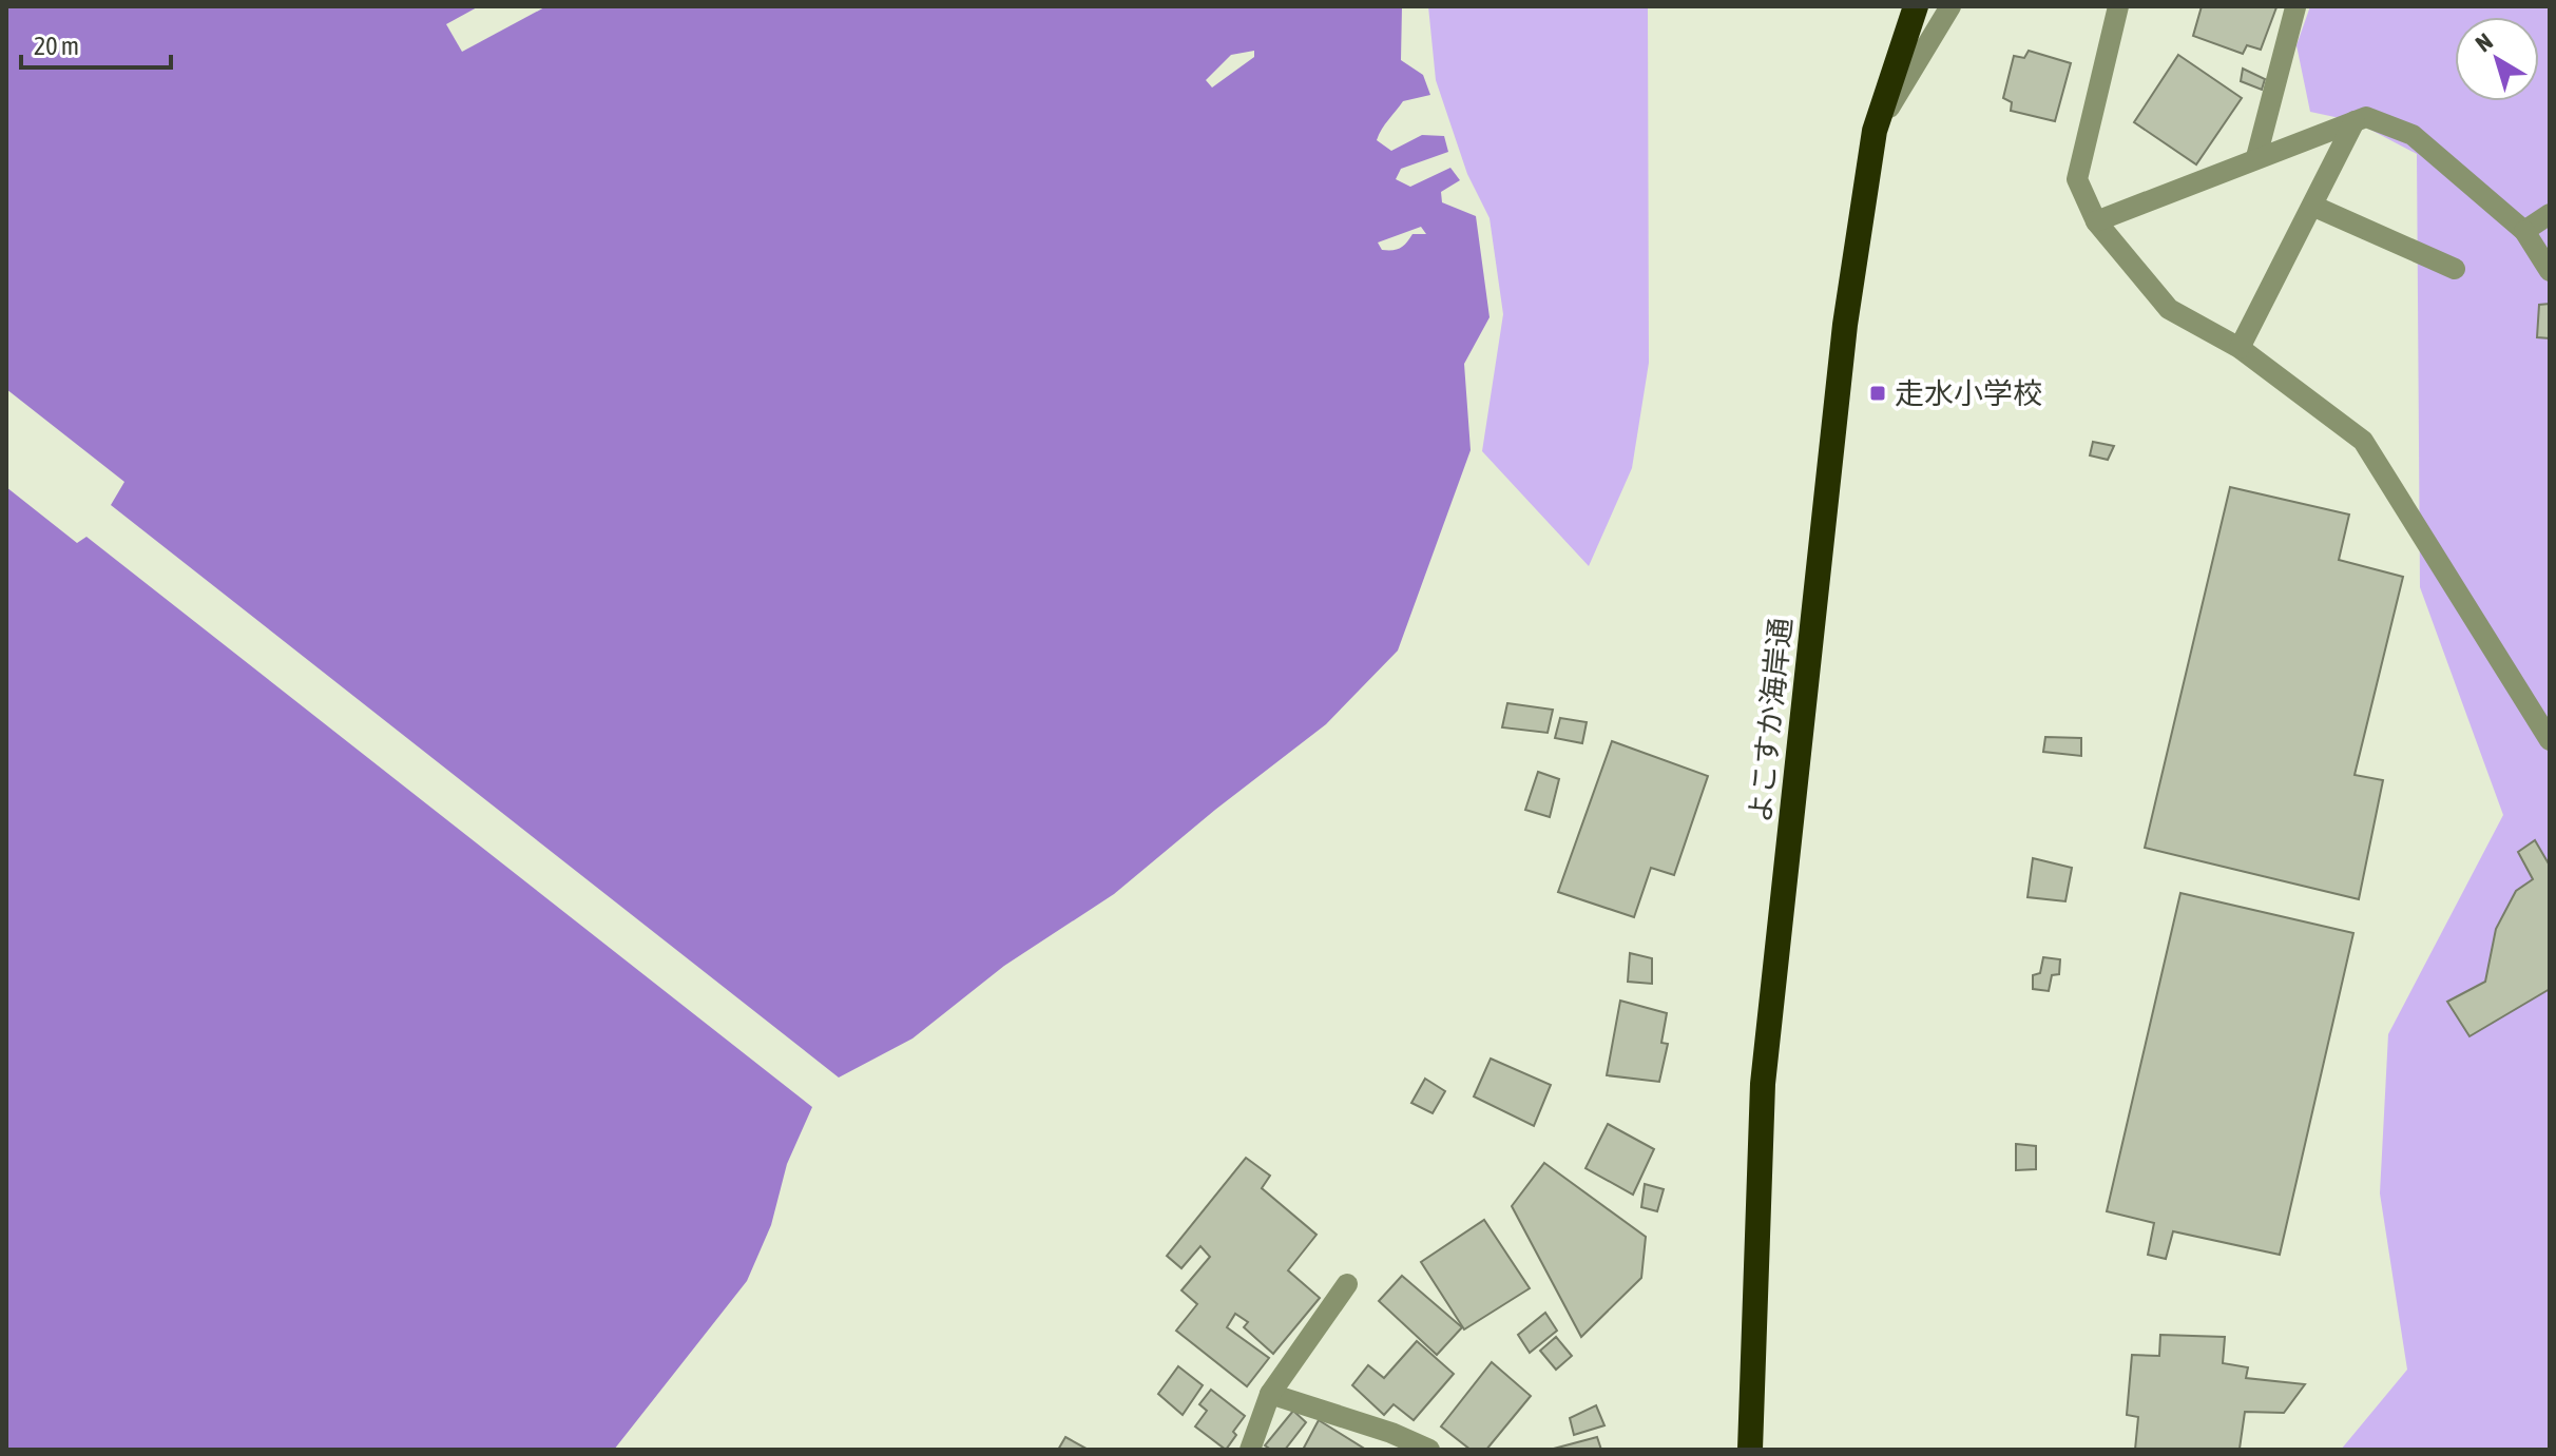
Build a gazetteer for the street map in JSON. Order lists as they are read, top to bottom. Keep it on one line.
{"streets":{"highway":["よこすか海岸通"]},"places":{"transit":["走水小学校"]},"scale_bar":"20 m","north":"top left"}
